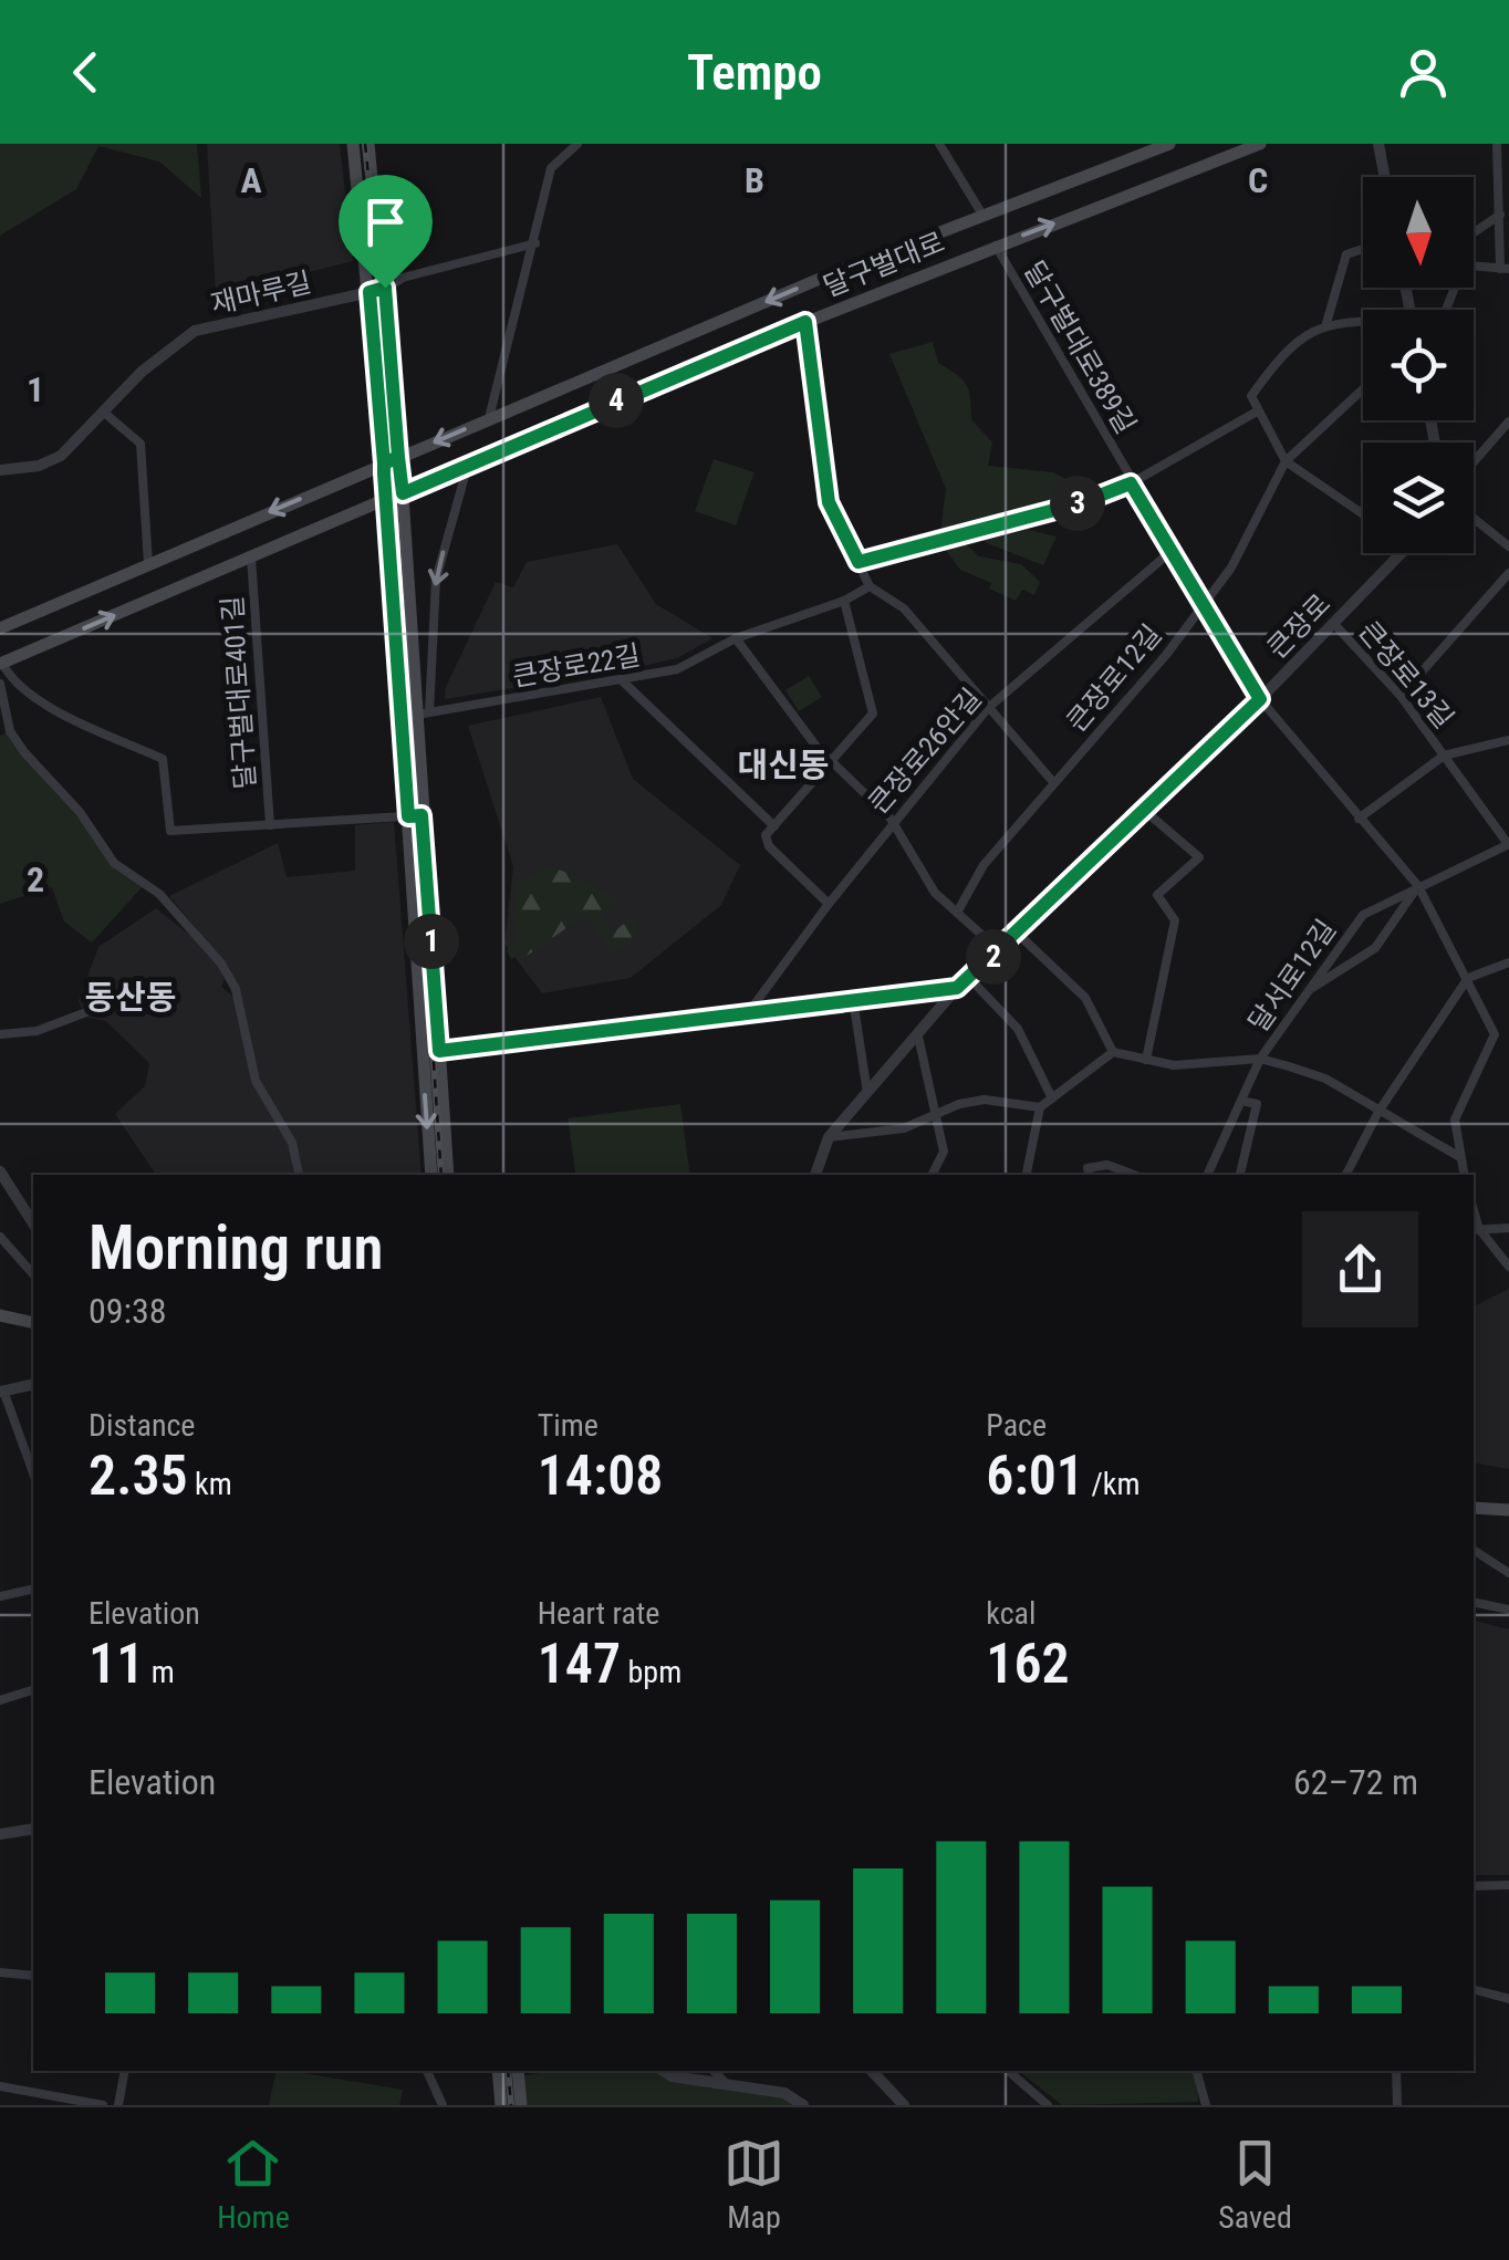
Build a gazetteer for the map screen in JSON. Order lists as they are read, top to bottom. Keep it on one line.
{"streets":{"main road":["달구벌대로"],"street":["재마루길","달구벌대로389길","큰장로","큰장로22길","큰장로13길","큰장로12길","달구벌대로401길","큰장로26안길","달서로12길"]},"crossings":[["달구벌대로","달구벌대로389길"],["달구벌대로","달구벌대로401길"],["달구벌대로389길","큰장로"],["달구벌대로389길","큰장로12길"],["달구벌대로389길","큰장로26안길"],["달구벌대로389길","달서로12길"],["큰장로","큰장로13길"],["큰장로13길","달서로12길"]],"districts":["대신동","동산동"],"north":"bottom","page":{"header":"Tempo","pins":["4","3","1","2"],"heading":["Morning run","09:38"],"stats":[["Distance","2.35 km"],["Time","14:08"],["Pace","6:01 /km"],["Elevation","11 m"],["Heart rate","147 bpm"],["kcal","162"]],"chart":["Elevation","62–72 m"],"tabs":["Home","Map","Saved"]},"grid":{"columns":["A","B","C"],"rows":["1","2"]}}
